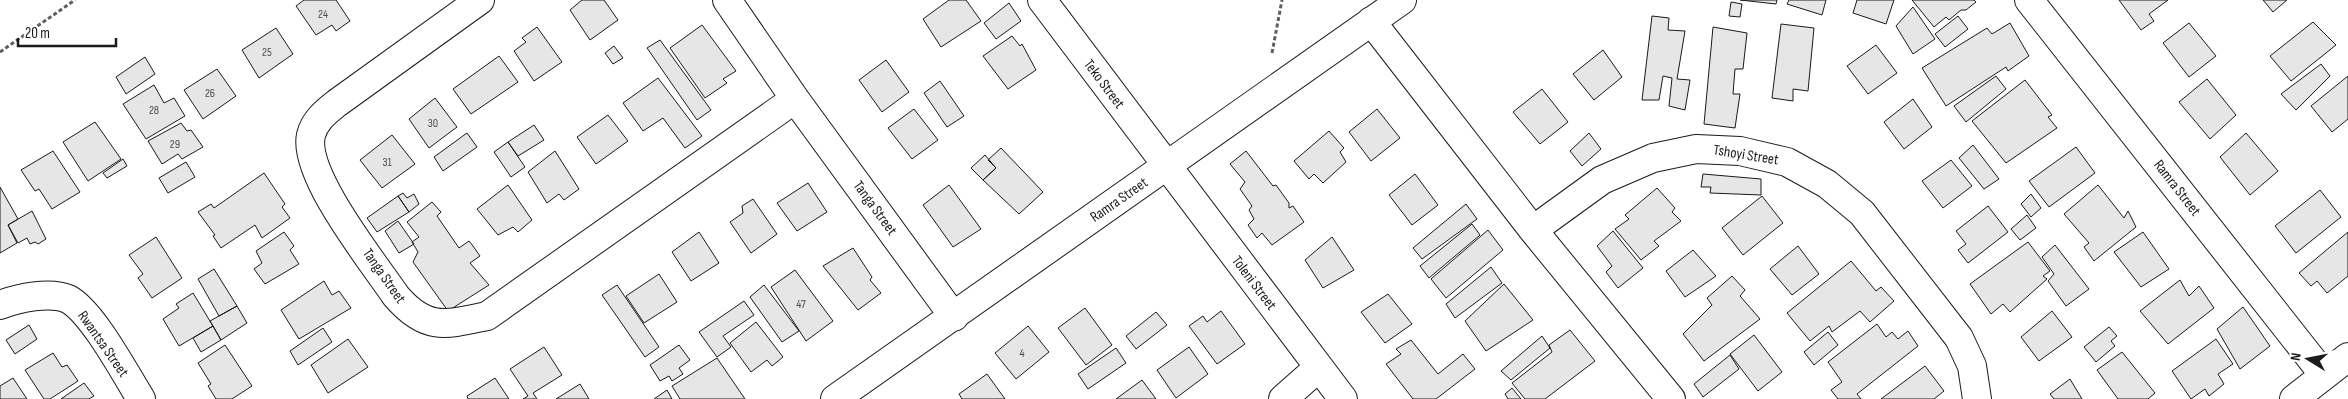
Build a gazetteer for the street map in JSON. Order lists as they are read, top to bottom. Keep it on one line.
{"streets":{"street":["Teko Street","Tshoyi Street","Ramra Street","Tanga Street","Toleni Street","Rwantsa Street"]},"crossings":[["Teko Street","Ramra Street"],["Teko Street","Toleni Street"],["Ramra Street","Tanga Street"],["Ramra Street","Toleni Street"]],"house_numbers":["24","25","26","28","30","29","31","47","4"],"scale_bar":"20 m","north":"left"}
